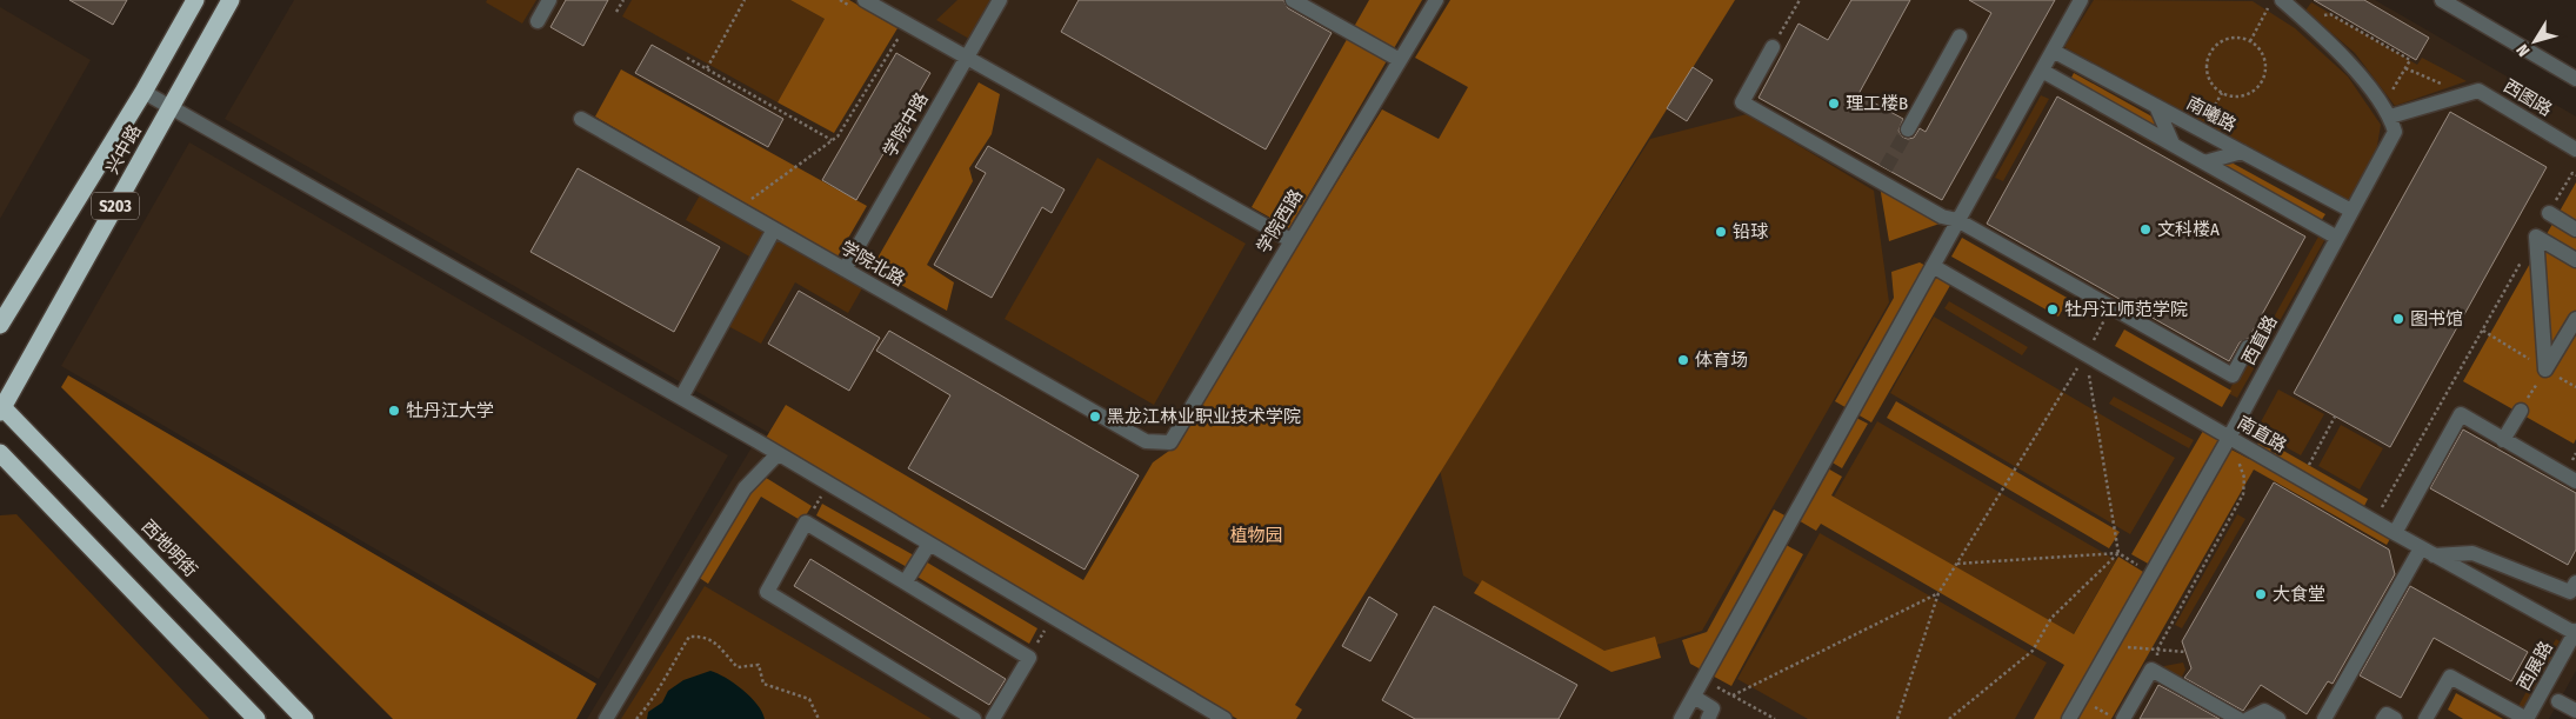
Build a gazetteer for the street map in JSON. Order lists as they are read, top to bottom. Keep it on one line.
{"streets":{"highway":["兴中路","S203","西地明街"],"street":["西图路","南曦路","学院中路","学院西路","学院北路","西直路","南直路","西展路"]},"crossings":[["西图路","西直路"],["南曦路","西直路"],["学院中路","学院北路"],["兴中路","西地明街"],["学院西路","学院北路"],["西直路","南直路"],["南直路","西展路"]],"parks":["植物园"],"places":["理工楼B","文科楼A","铅球","牡丹江师范学院","图书馆","体育场","牡丹江大学","黑龙江林业职业技术学院","大食堂"],"north":"bottom left"}
